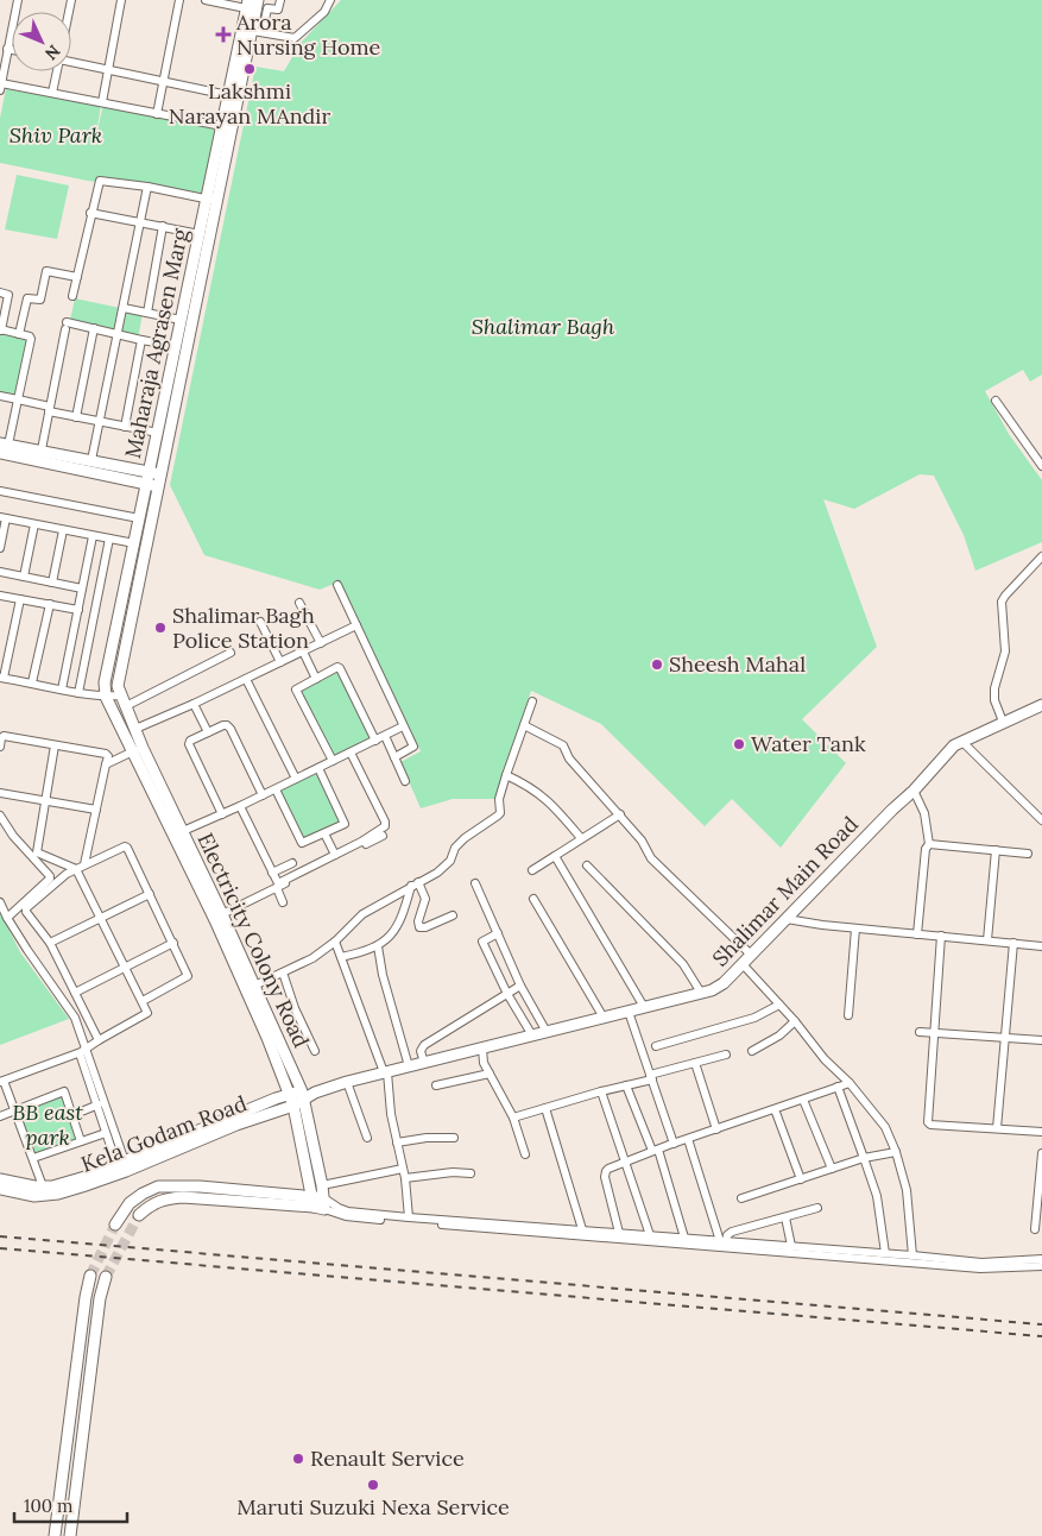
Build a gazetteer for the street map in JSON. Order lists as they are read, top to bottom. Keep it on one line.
{"streets":{"street":["Maharaja Agrasen Marg","Shalimar Main Road","Electricity Colony Road","Kela Godam Road"]},"crossings":[["Maharaja Agrasen Marg","Electricity Colony Road"],["Shalimar Main Road","Electricity Colony Road"],["Shalimar Main Road","Kela Godam Road"],["Electricity Colony Road","Kela Godam Road"]],"parks":["Shiv Park","Shalimar Bagh","BB east park"],"places":{"health":["Arora Nursing Home"],"other":["Lakshmi Narayan MAndir","Shalimar Bagh Police Station","Sheesh Mahal","Water Tank","Renault Service","Maruti Suzuki Nexa Service"]},"scale_bar":"100 m","north":"bottom right"}
